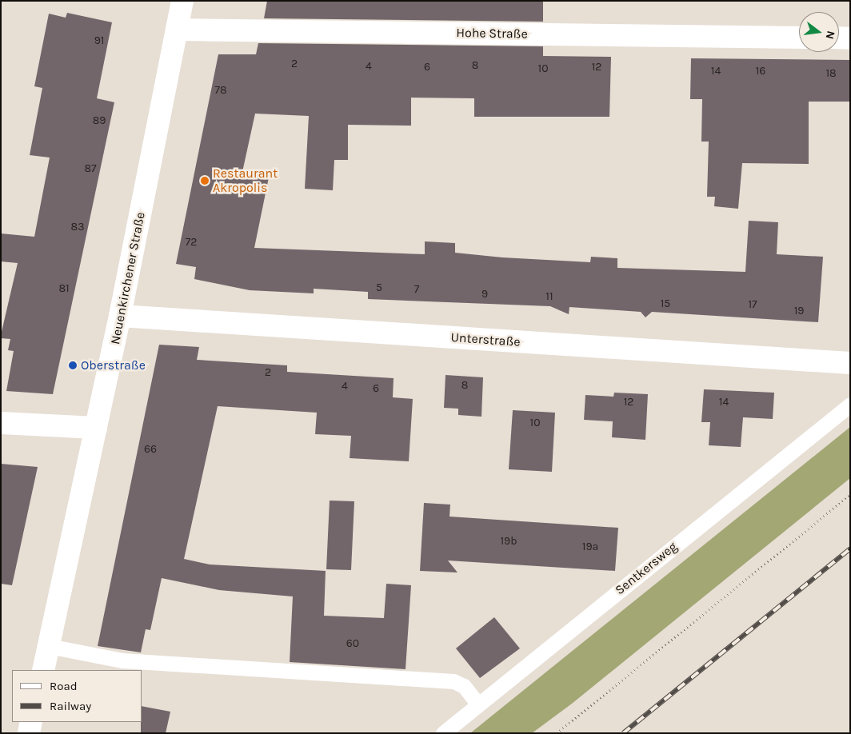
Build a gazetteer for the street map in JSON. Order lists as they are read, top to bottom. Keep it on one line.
{"streets":{"street":["Hohe Straße","Neuenkirchener Straße","Unterstraße"],"lane":["Sentkersweg"]},"crossings":[["Hohe Straße","Neuenkirchener Straße"],["Neuenkirchener Straße","Unterstraße"]],"places":["Restaurant Akropolis","Oberstraße"],"house_numbers":["91","2","8","4","6","12","10","14","16","18","78","89","87","83","72","5","81","7","9","11","15","17","19","2","8","4","6","12","14","10","66","19b","19a","60"],"legend":["Road","Railway"],"north":"right"}
